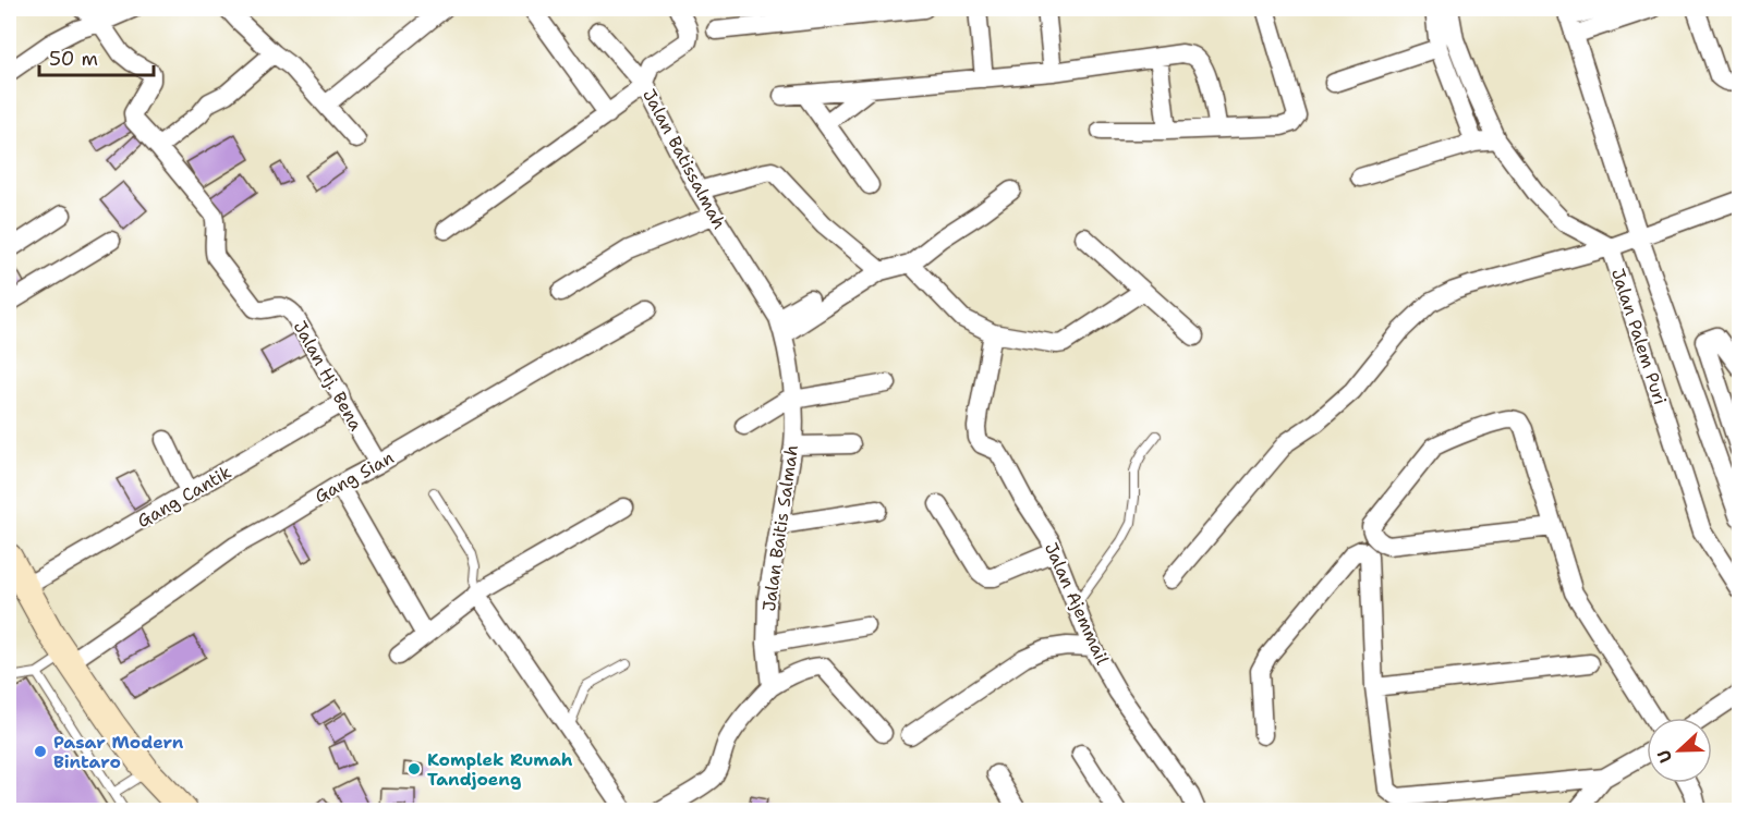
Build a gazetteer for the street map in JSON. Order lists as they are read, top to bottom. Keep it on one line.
{"streets":{"street":["Jalan Batissalmah","Jalan Palem Puri","Jalan Hj. Bena","Gang Sian","Gang Cantik","Jalan Baitis Salmah","Jalan Ajemmail"]},"crossings":[["Jalan Batissalmah","Jalan Baitis Salmah"],["Jalan Hj. Bena","Gang Sian"],["Jalan Hj. Bena","Gang Cantik"]],"places":["Pasar Modern Bintaro","Komplek Rumah Tandjoeng"],"scale_bar":"50 m","north":"left"}
